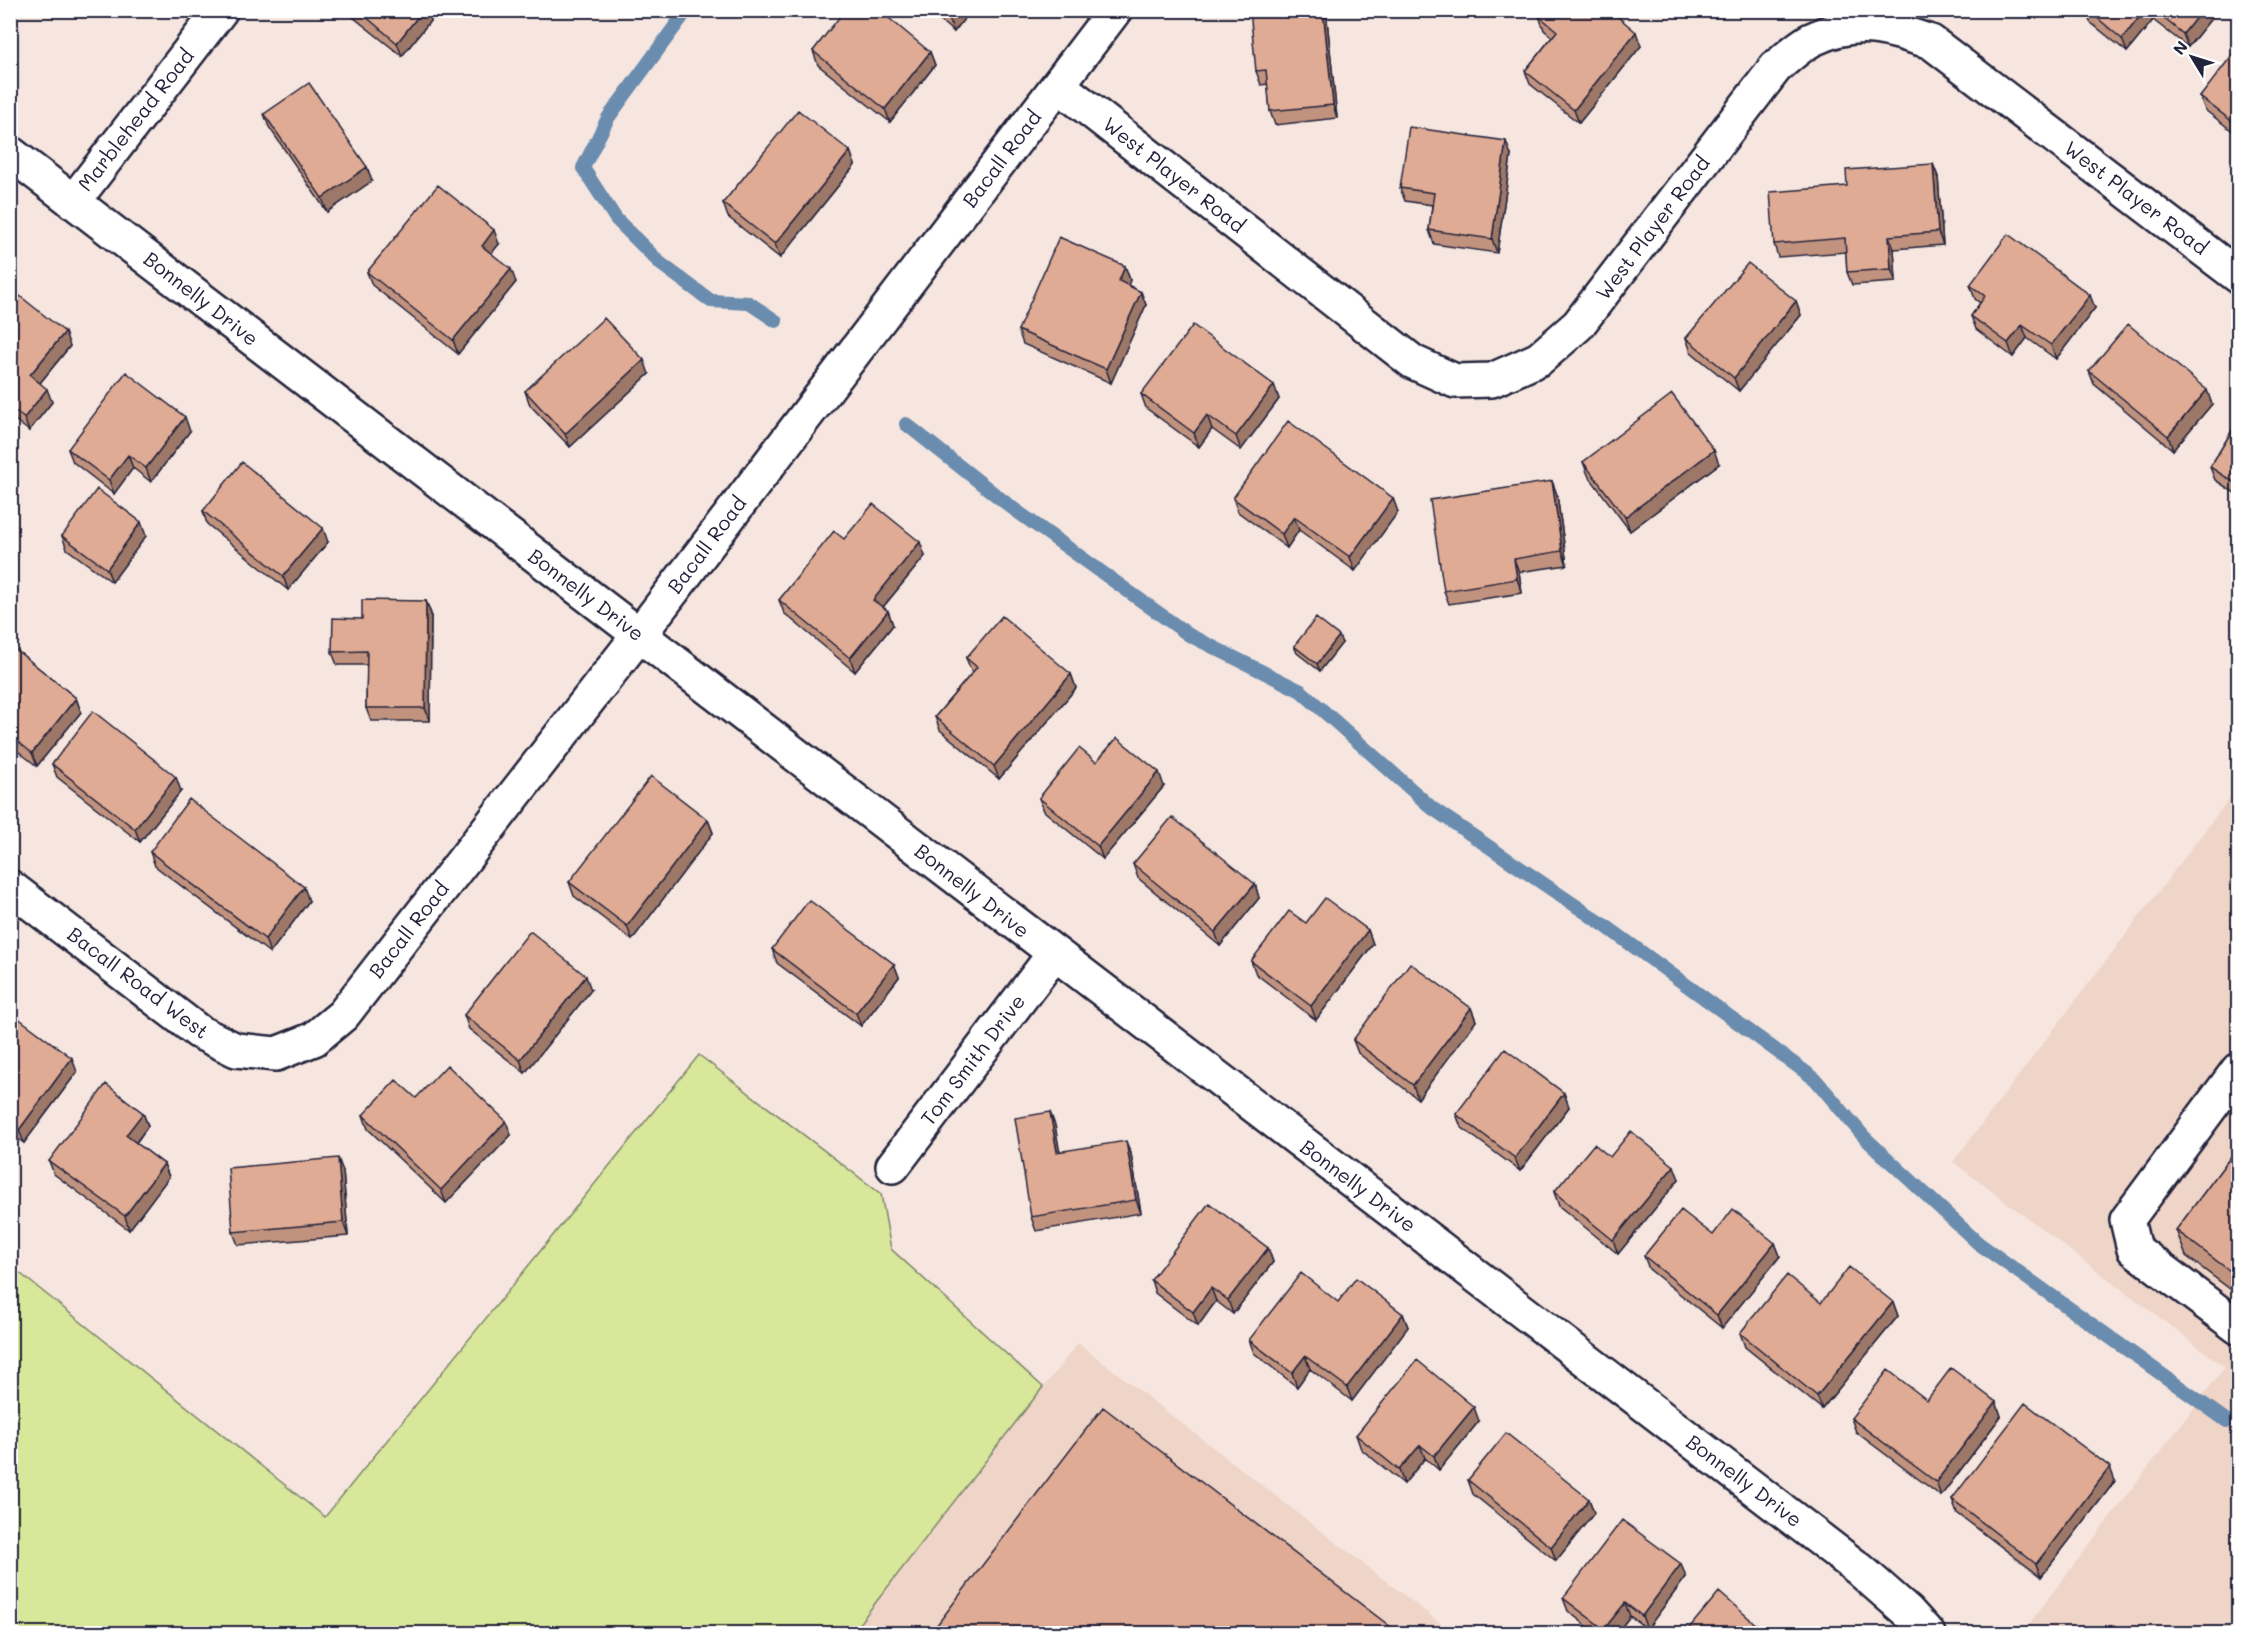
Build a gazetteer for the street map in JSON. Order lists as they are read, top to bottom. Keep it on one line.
{"streets":{"street":["Marblehead Road","Bacall Road","West Player Road","Bonnelly Drive","Bacall Road West","Tom Smith Drive"]},"crossings":[["Marblehead Road","Bonnelly Drive"],["Bacall Road","West Player Road"],["Bacall Road","Bonnelly Drive"],["Bacall Road","Bacall Road West"],["Bonnelly Drive","Tom Smith Drive"]],"north":"top left"}
